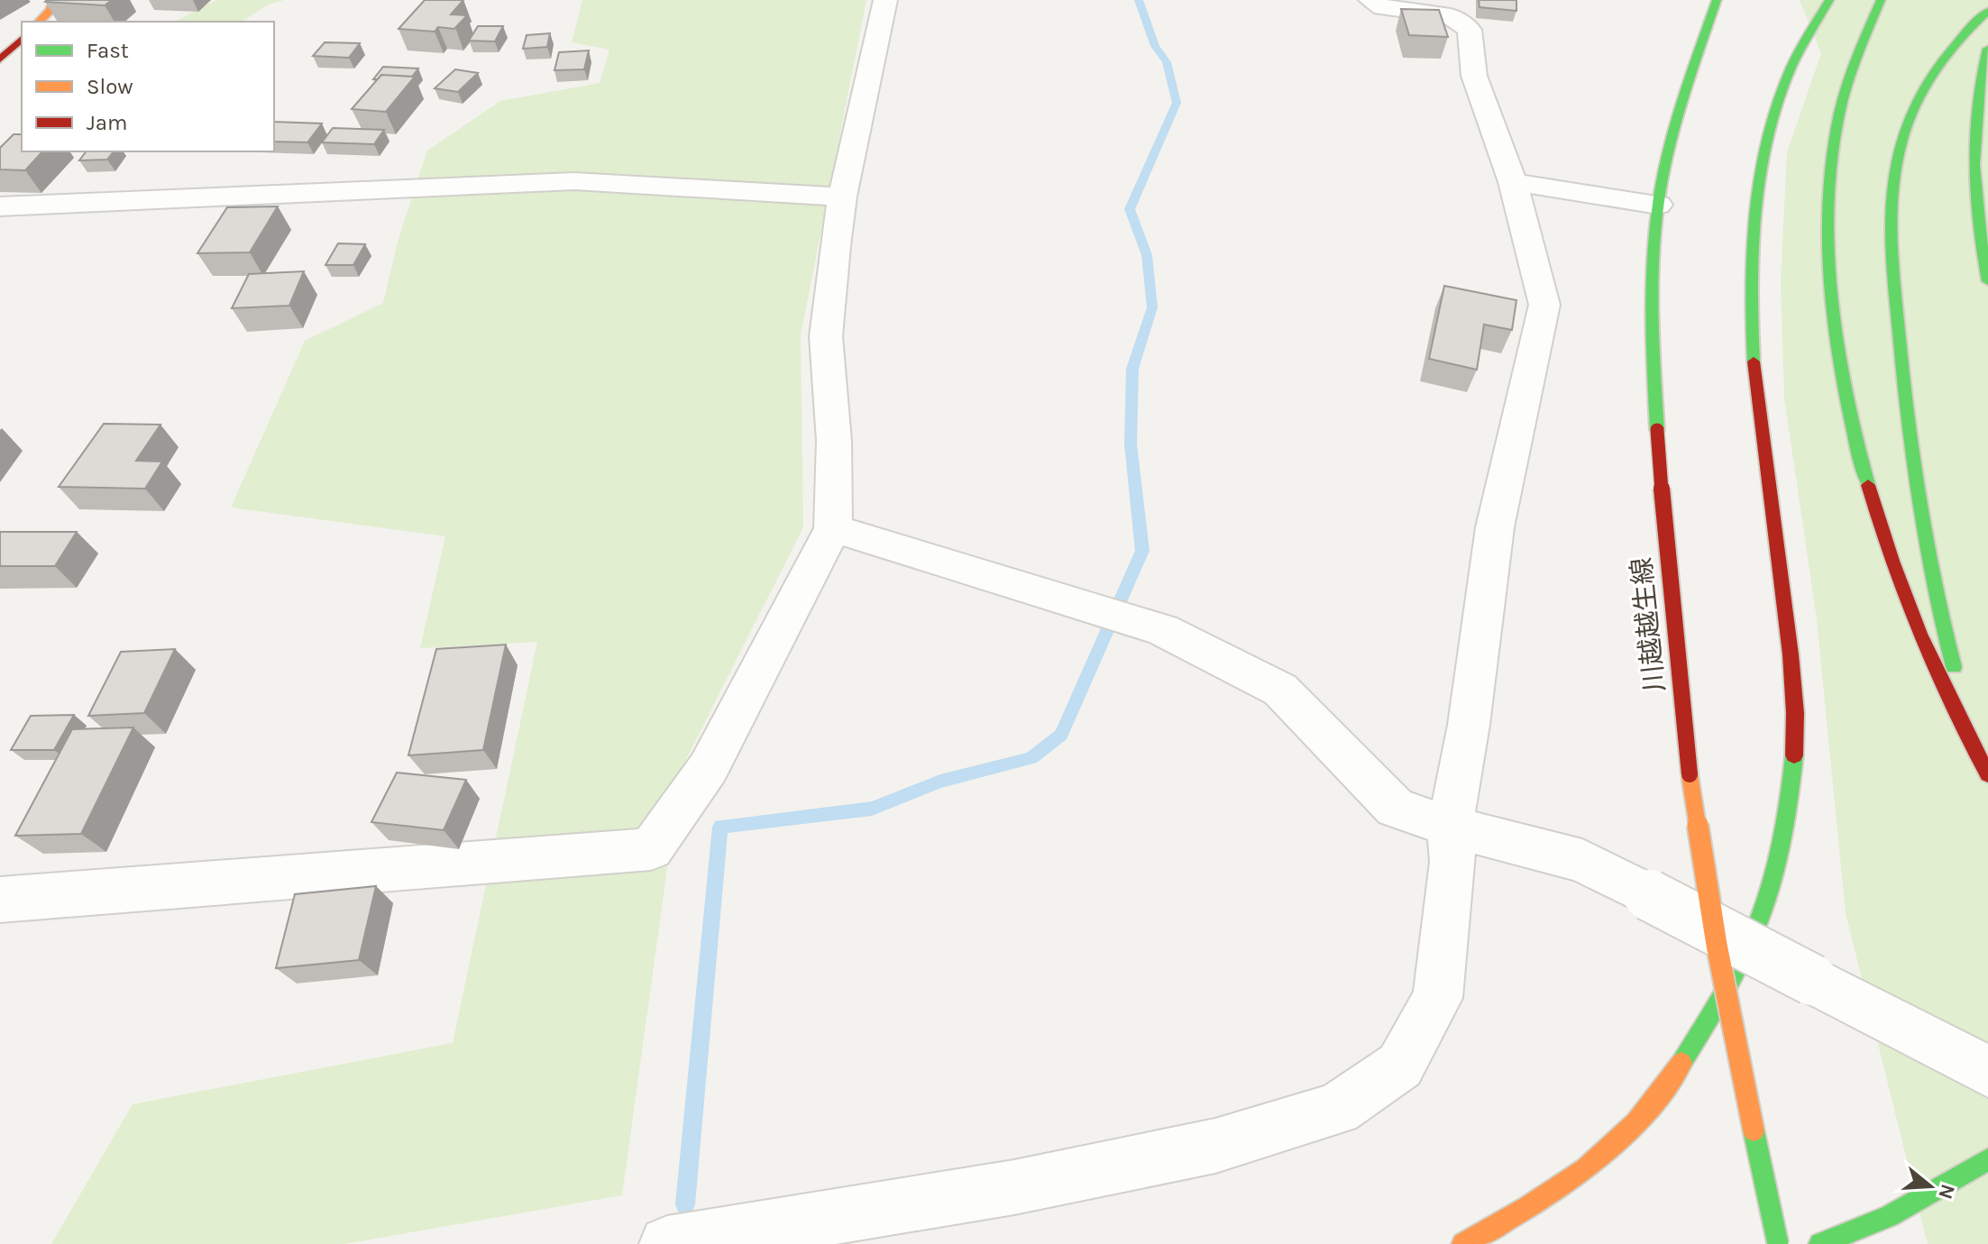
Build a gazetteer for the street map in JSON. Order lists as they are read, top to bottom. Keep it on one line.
{"streets":{"main road":["川越越生線"]},"legend":["Fast","Slow","Jam"],"north":"right"}
